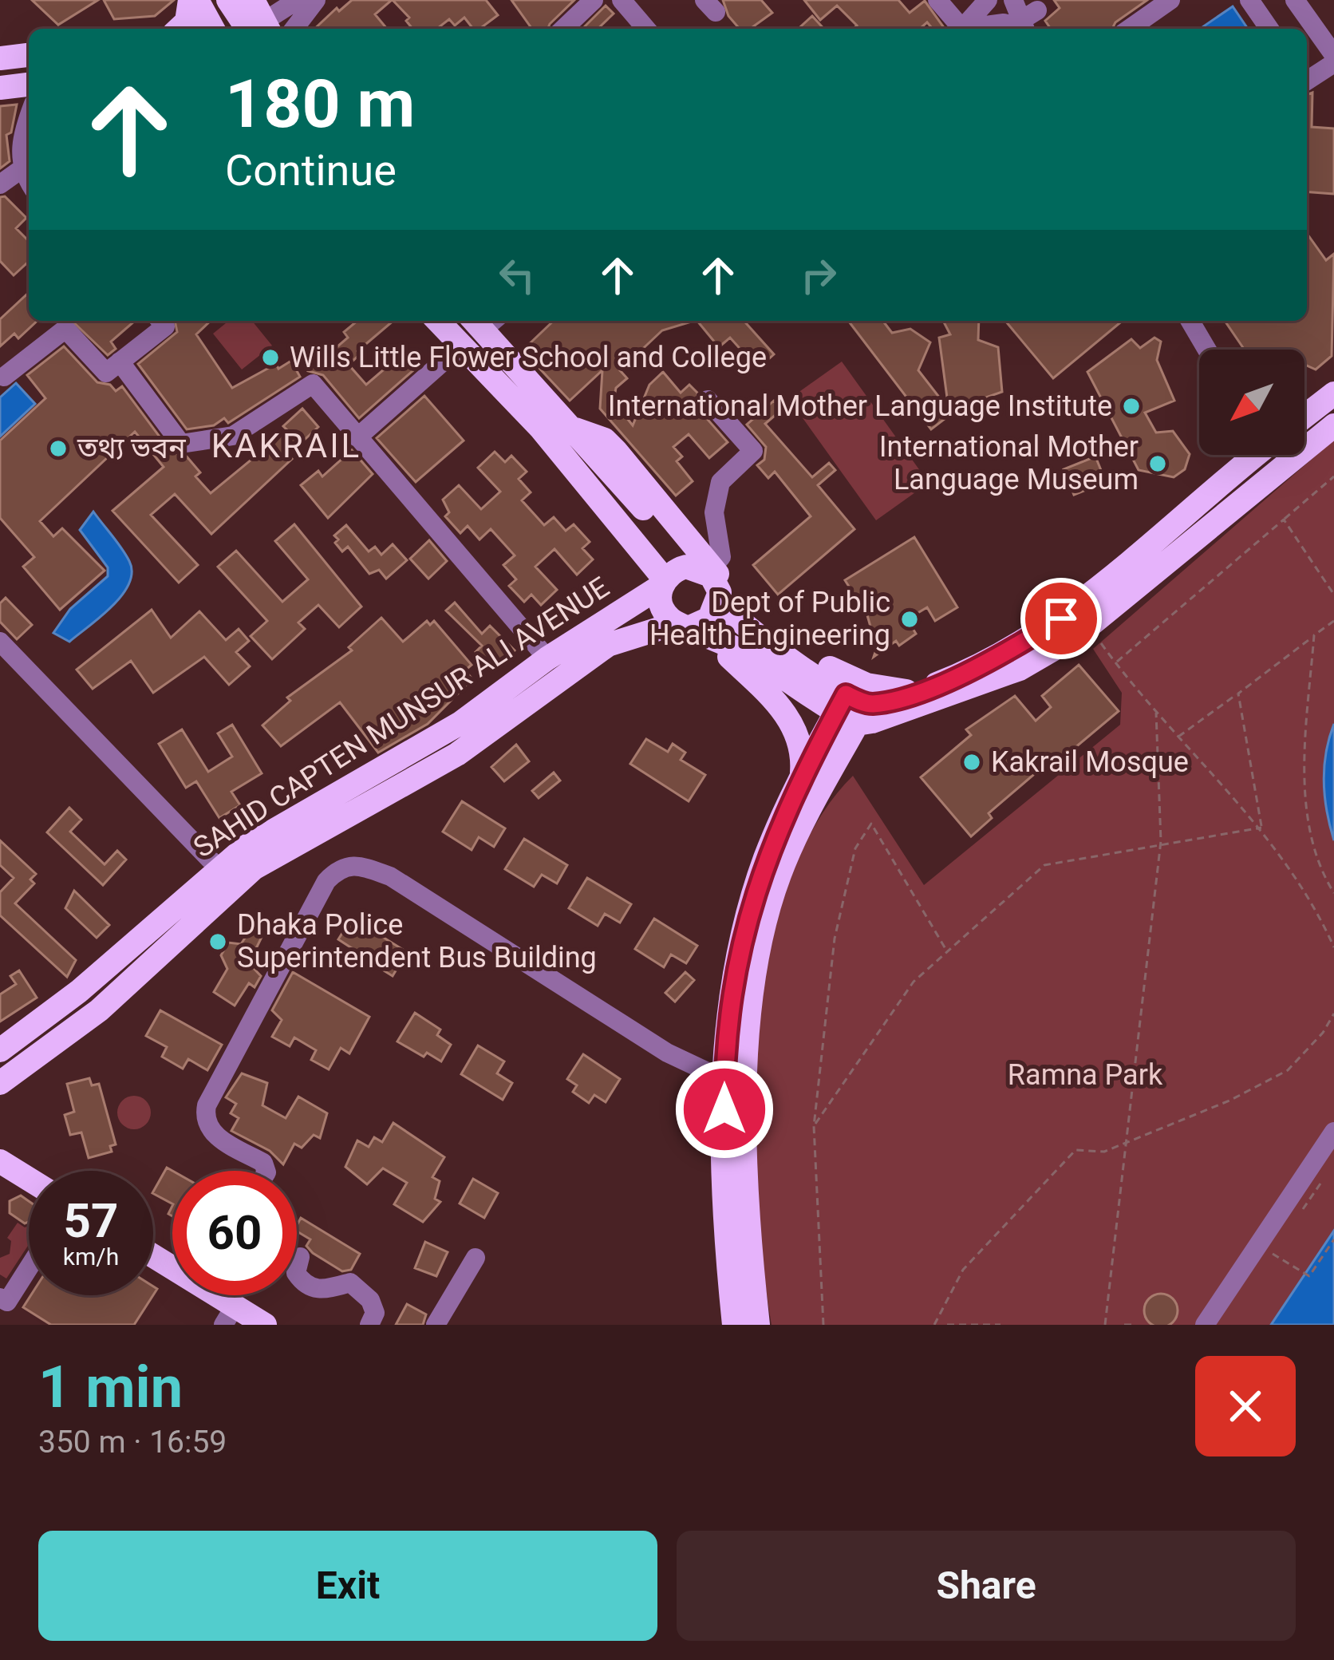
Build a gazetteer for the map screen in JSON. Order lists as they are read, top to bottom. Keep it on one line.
{"streets":{"main road":["SAHID CAPTEN MUNSUR ALI AVENUE"]},"districts":["KAKRAIL"],"parks":["Ramna Park"],"places":["Wills Little Flower School and College","International Mother Language Institute","তথ্য ভবন","International Mother Language Museum","Dept of Public Health Engineering","Kakrail Mosque","Dhaka Police Superintendent Bus Building"],"north":"bottom left","page":{"turn":["180 m","Continue"],"speed":"57 km/h","limit":"60","heading":["1 min","350 m · 16:59"],"buttons":["Exit","Share"]}}
